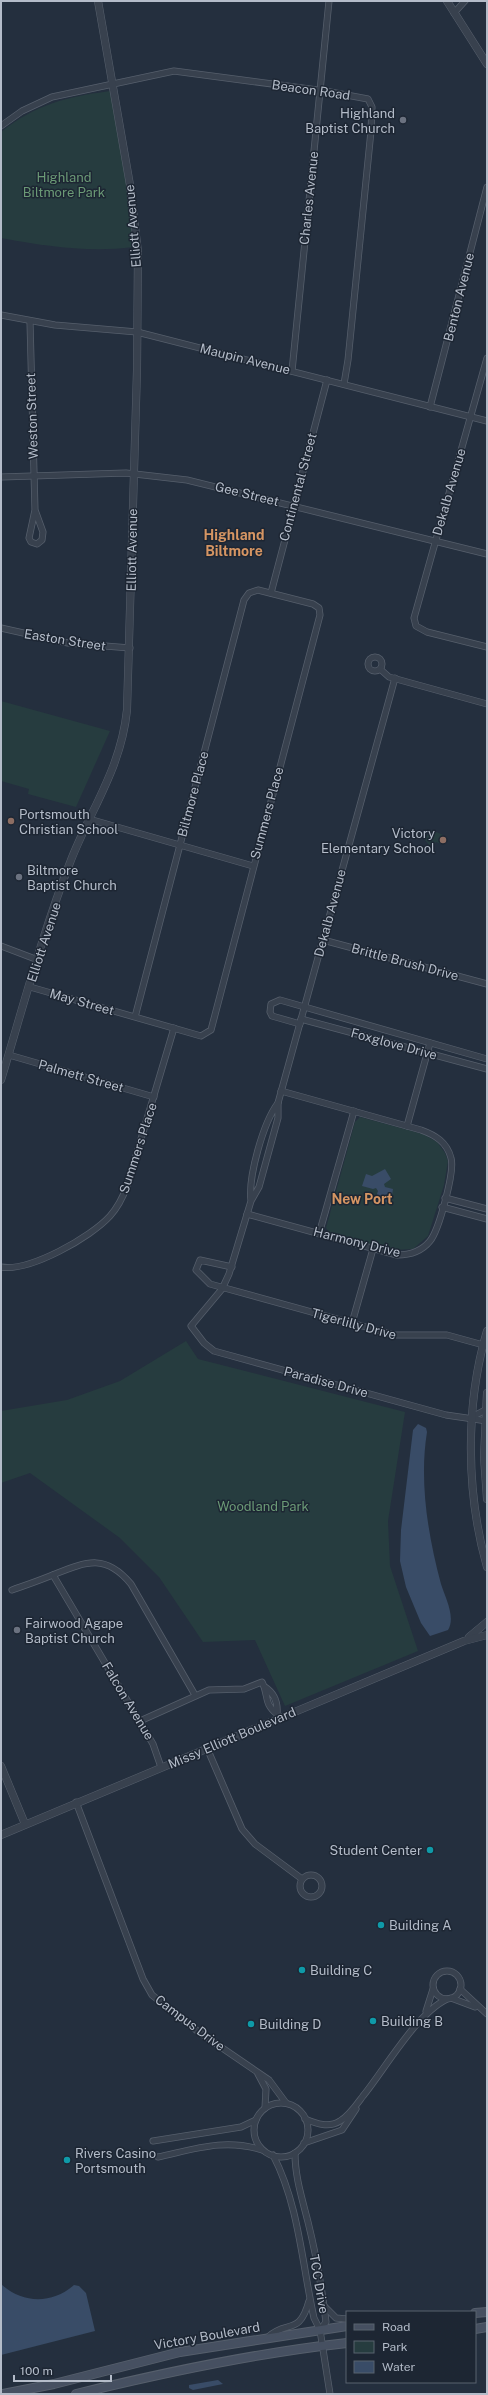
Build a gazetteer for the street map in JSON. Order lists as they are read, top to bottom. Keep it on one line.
{"streets":{"main road":["Victory Boulevard"],"street":["Beacon Road","Charles Avenue","Elliott Avenue","Benton Avenue","Maupin Avenue","Weston Street","Continental Street","Dekalb Avenue","Gee Street","Easton Street","Biltmore Place","Summers Place","Brittle Brush Drive","May Street","Foxglove Drive","Palmett Street","Harmony Drive","Tigerlilly Drive","Paradise Drive","Falcon Avenue","Missy Elliott Boulevard","Campus Drive","TCC Drive"]},"crossings":[["Beacon Road","Charles Avenue"],["Beacon Road","Elliott Avenue"],["Beacon Road","Maupin Avenue"],["Charles Avenue","Maupin Avenue"],["Elliott Avenue","Maupin Avenue"],["Elliott Avenue","Gee Street"],["Elliott Avenue","Easton Street"],["Elliott Avenue","May Street"],["Elliott Avenue","Palmett Street"],["Benton Avenue","Maupin Avenue"],["Maupin Avenue","Weston Street"],["Maupin Avenue","Continental Street"],["Maupin Avenue","Dekalb Avenue"],["Weston Street","Gee Street"],["Continental Street","Gee Street"],["Continental Street","Biltmore Place"],["Continental Street","Summers Place"],["Dekalb Avenue","Gee Street"],["Dekalb Avenue","Brittle Brush Drive"],["Dekalb Avenue","Foxglove Drive"],["Dekalb Avenue","Harmony Drive"],["Biltmore Place","Summers Place"],["Biltmore Place","May Street"],["Summers Place","May Street"],["Summers Place","Palmett Street"],["Tigerlilly Drive","Paradise Drive"],["Falcon Avenue","Missy Elliott Boulevard"],["Missy Elliott Boulevard","Campus Drive"],["Campus Drive","TCC Drive"],["TCC Drive","Victory Boulevard"]],"districts":["Highland Biltmore","New Port"],"parks":["Highland Biltmore Park","Woodland Park"],"places":["Highland Baptist Church","Portsmouth Christian School","Victory Elementary School","Biltmore Baptist Church","Fairwood Agape Baptist Church","Student Center","Building A","Building C","Building B","Building D","Rivers Casino Portsmouth"],"legend":["Road","Park","Water"],"scale_bar":"100 m"}
